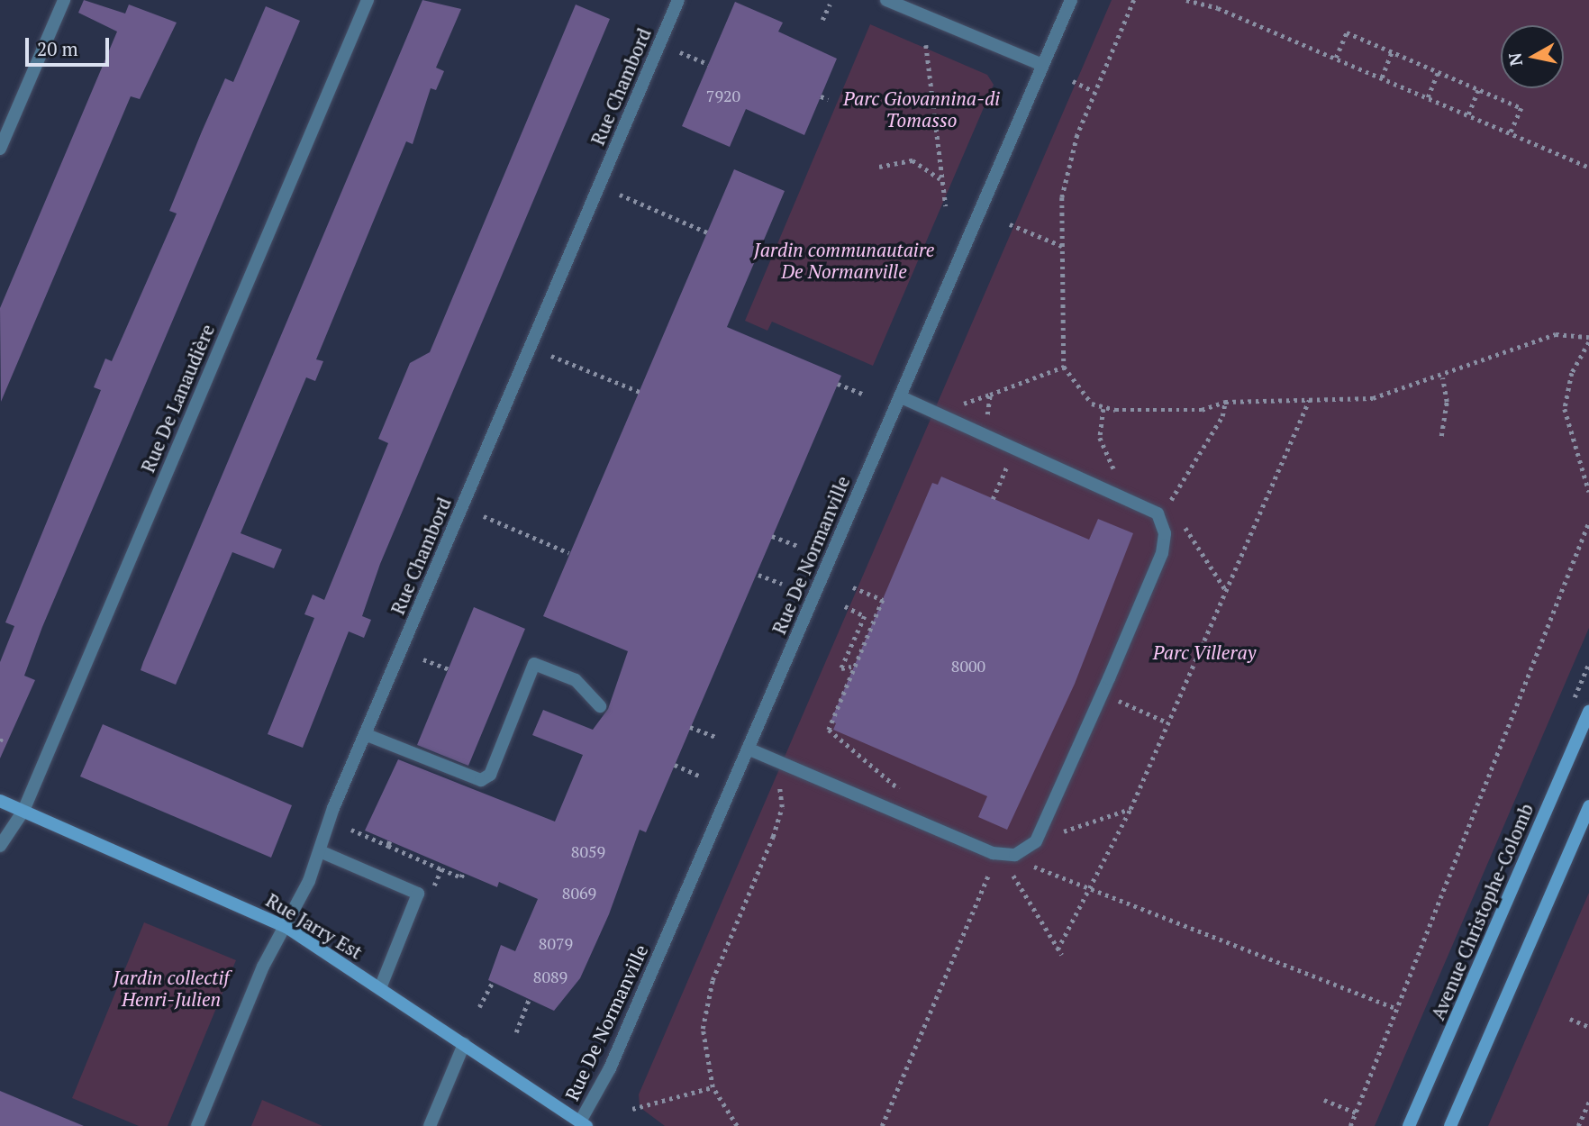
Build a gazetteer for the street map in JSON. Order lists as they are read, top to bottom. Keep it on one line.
{"streets":{"main road":["Avenue Christophe-Colomb","Rue Jarry Est"],"street":["Rue Chambord","Rue De Lanaudière","Rue De Normanville"]},"crossings":[["Rue Chambord","Rue Jarry Est"],["Rue De Lanaudière","Rue Jarry Est"],["Rue De Normanville","Rue Jarry Est"]],"parks":["Parc Giovannina-di Tomasso","Jardin communautaire De Normanville","Parc Villeray","Jardin collectif Henri-Julien"],"house_numbers":["7920","8000","8059","8069","8079","8089"],"scale_bar":"20 m","north":"left"}
